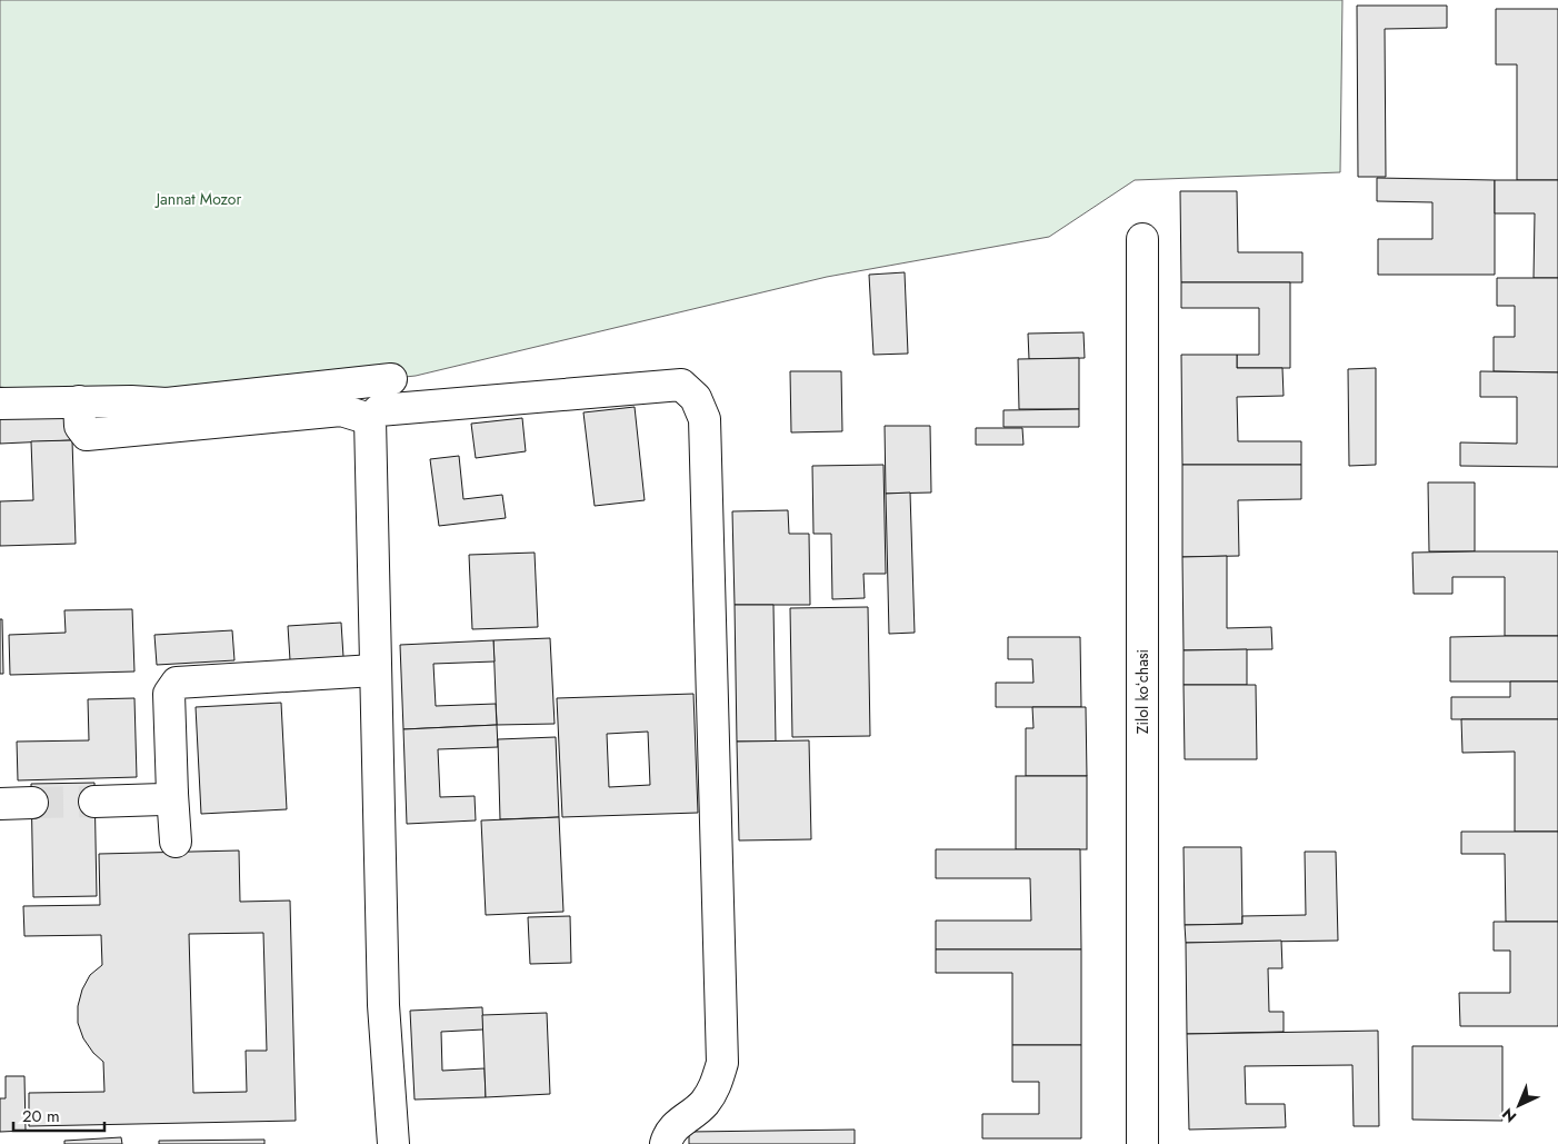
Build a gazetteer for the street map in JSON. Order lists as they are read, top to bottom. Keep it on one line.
{"streets":{"street":["Zilol koʻchasi"]},"parks":["Jannat Mozor"],"scale_bar":"20 m","north":"bottom left"}
